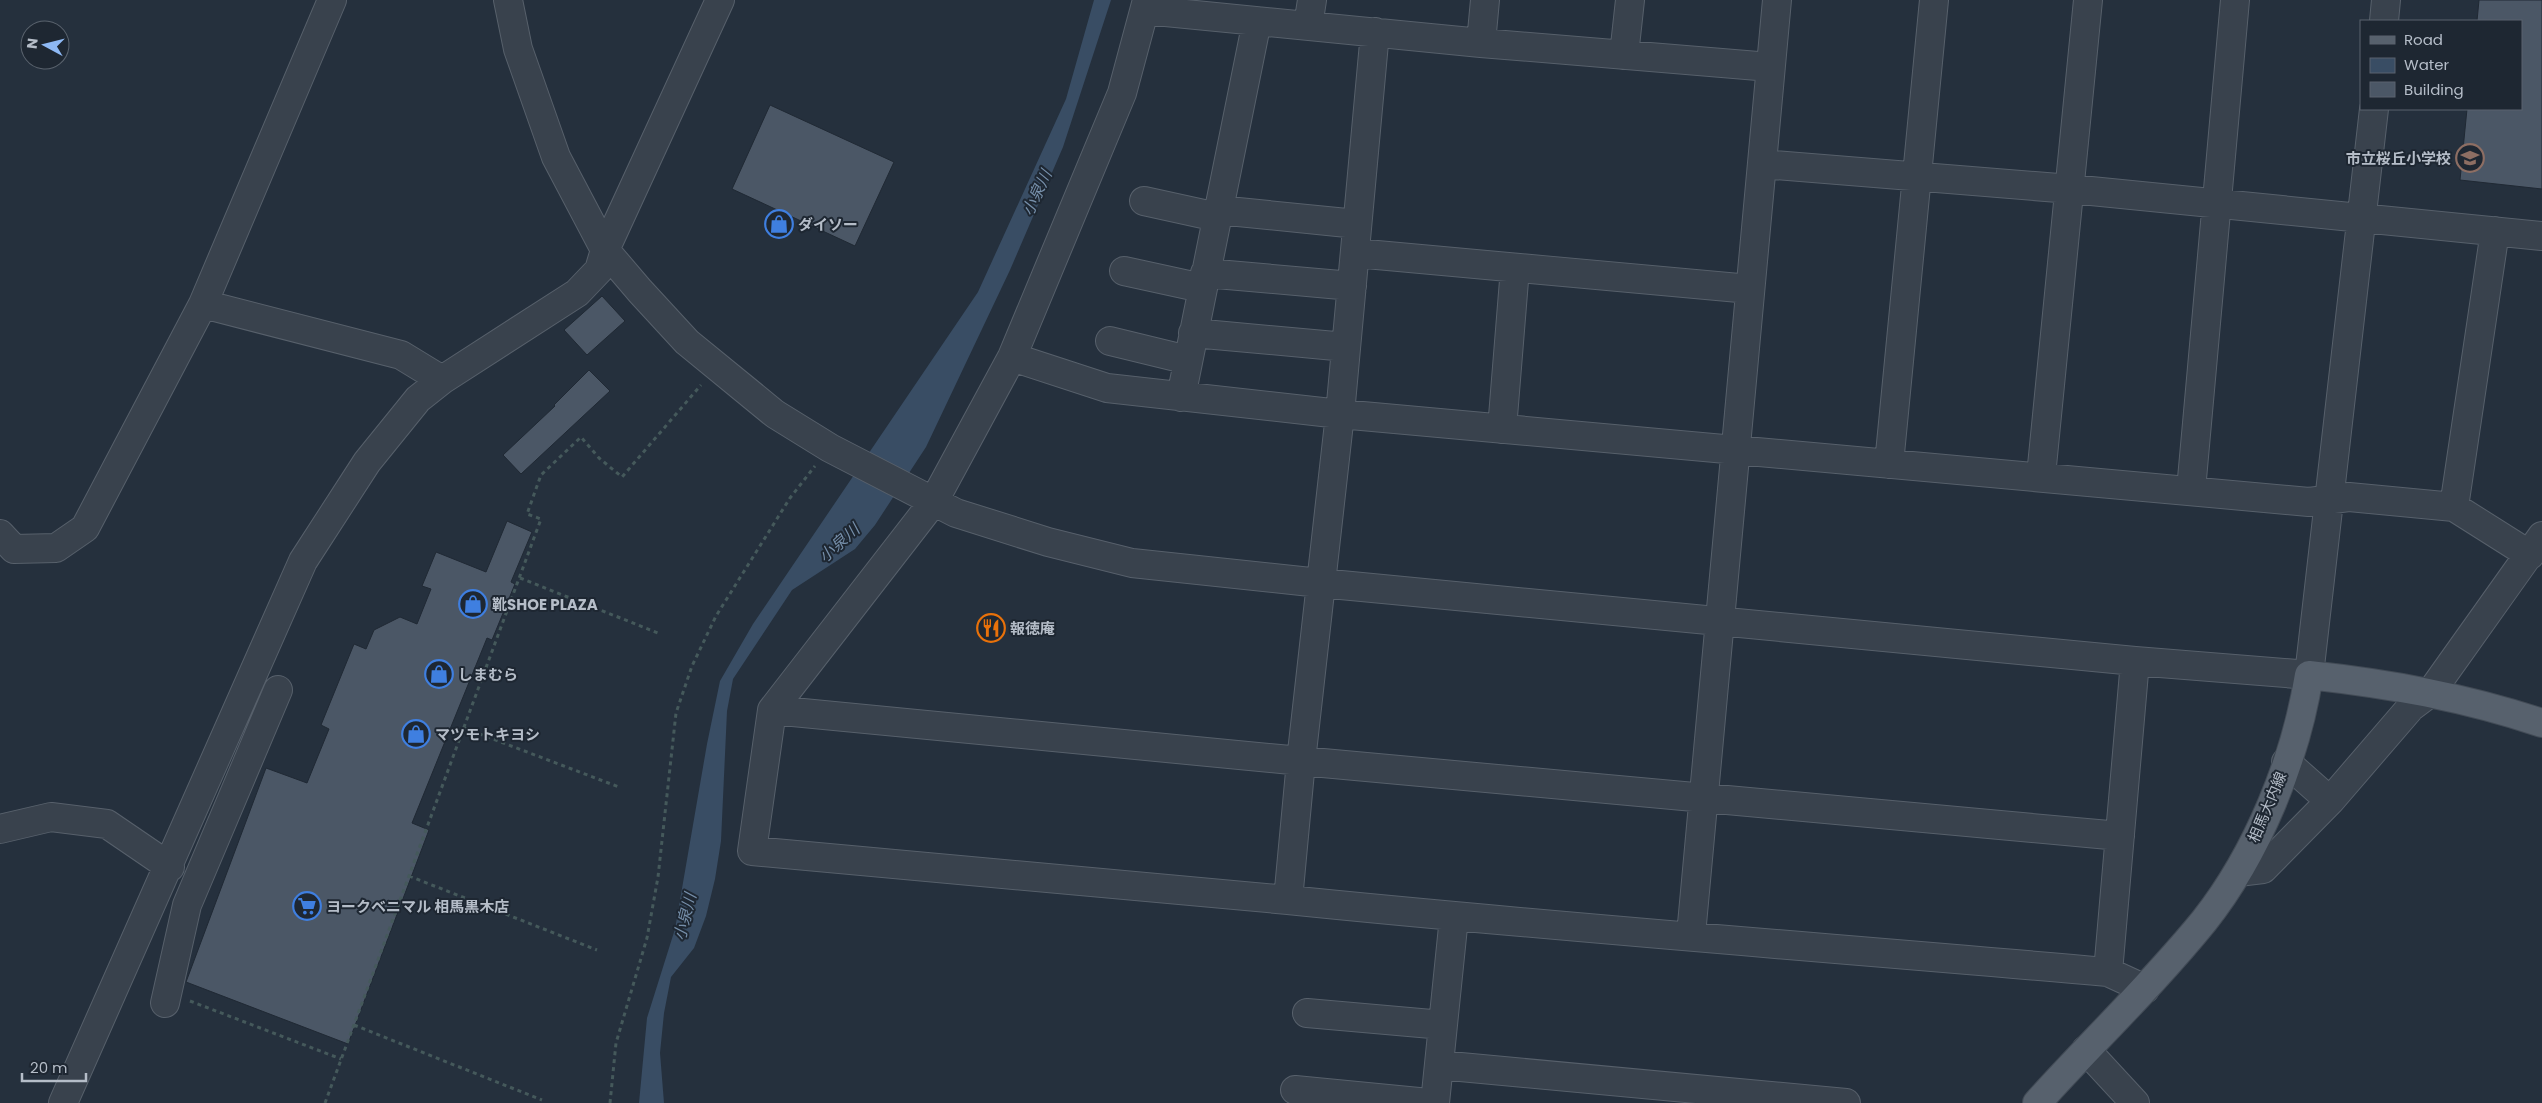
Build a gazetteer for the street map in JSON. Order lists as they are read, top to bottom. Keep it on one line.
{"streets":{"main road":["相馬大内線"]},"water":["小泉川"],"places":{"school or university":["市立桜丘小学校"],"shop":["ダイソー","靴SHOE PLAZA","しまむら","マツモトキヨシ"],"restaurant":["報徳庵"],"supermarket":["ヨークベニマル 相馬黒木店"]},"legend":["Road","Water","Building"],"scale_bar":"20 m","north":"left"}
